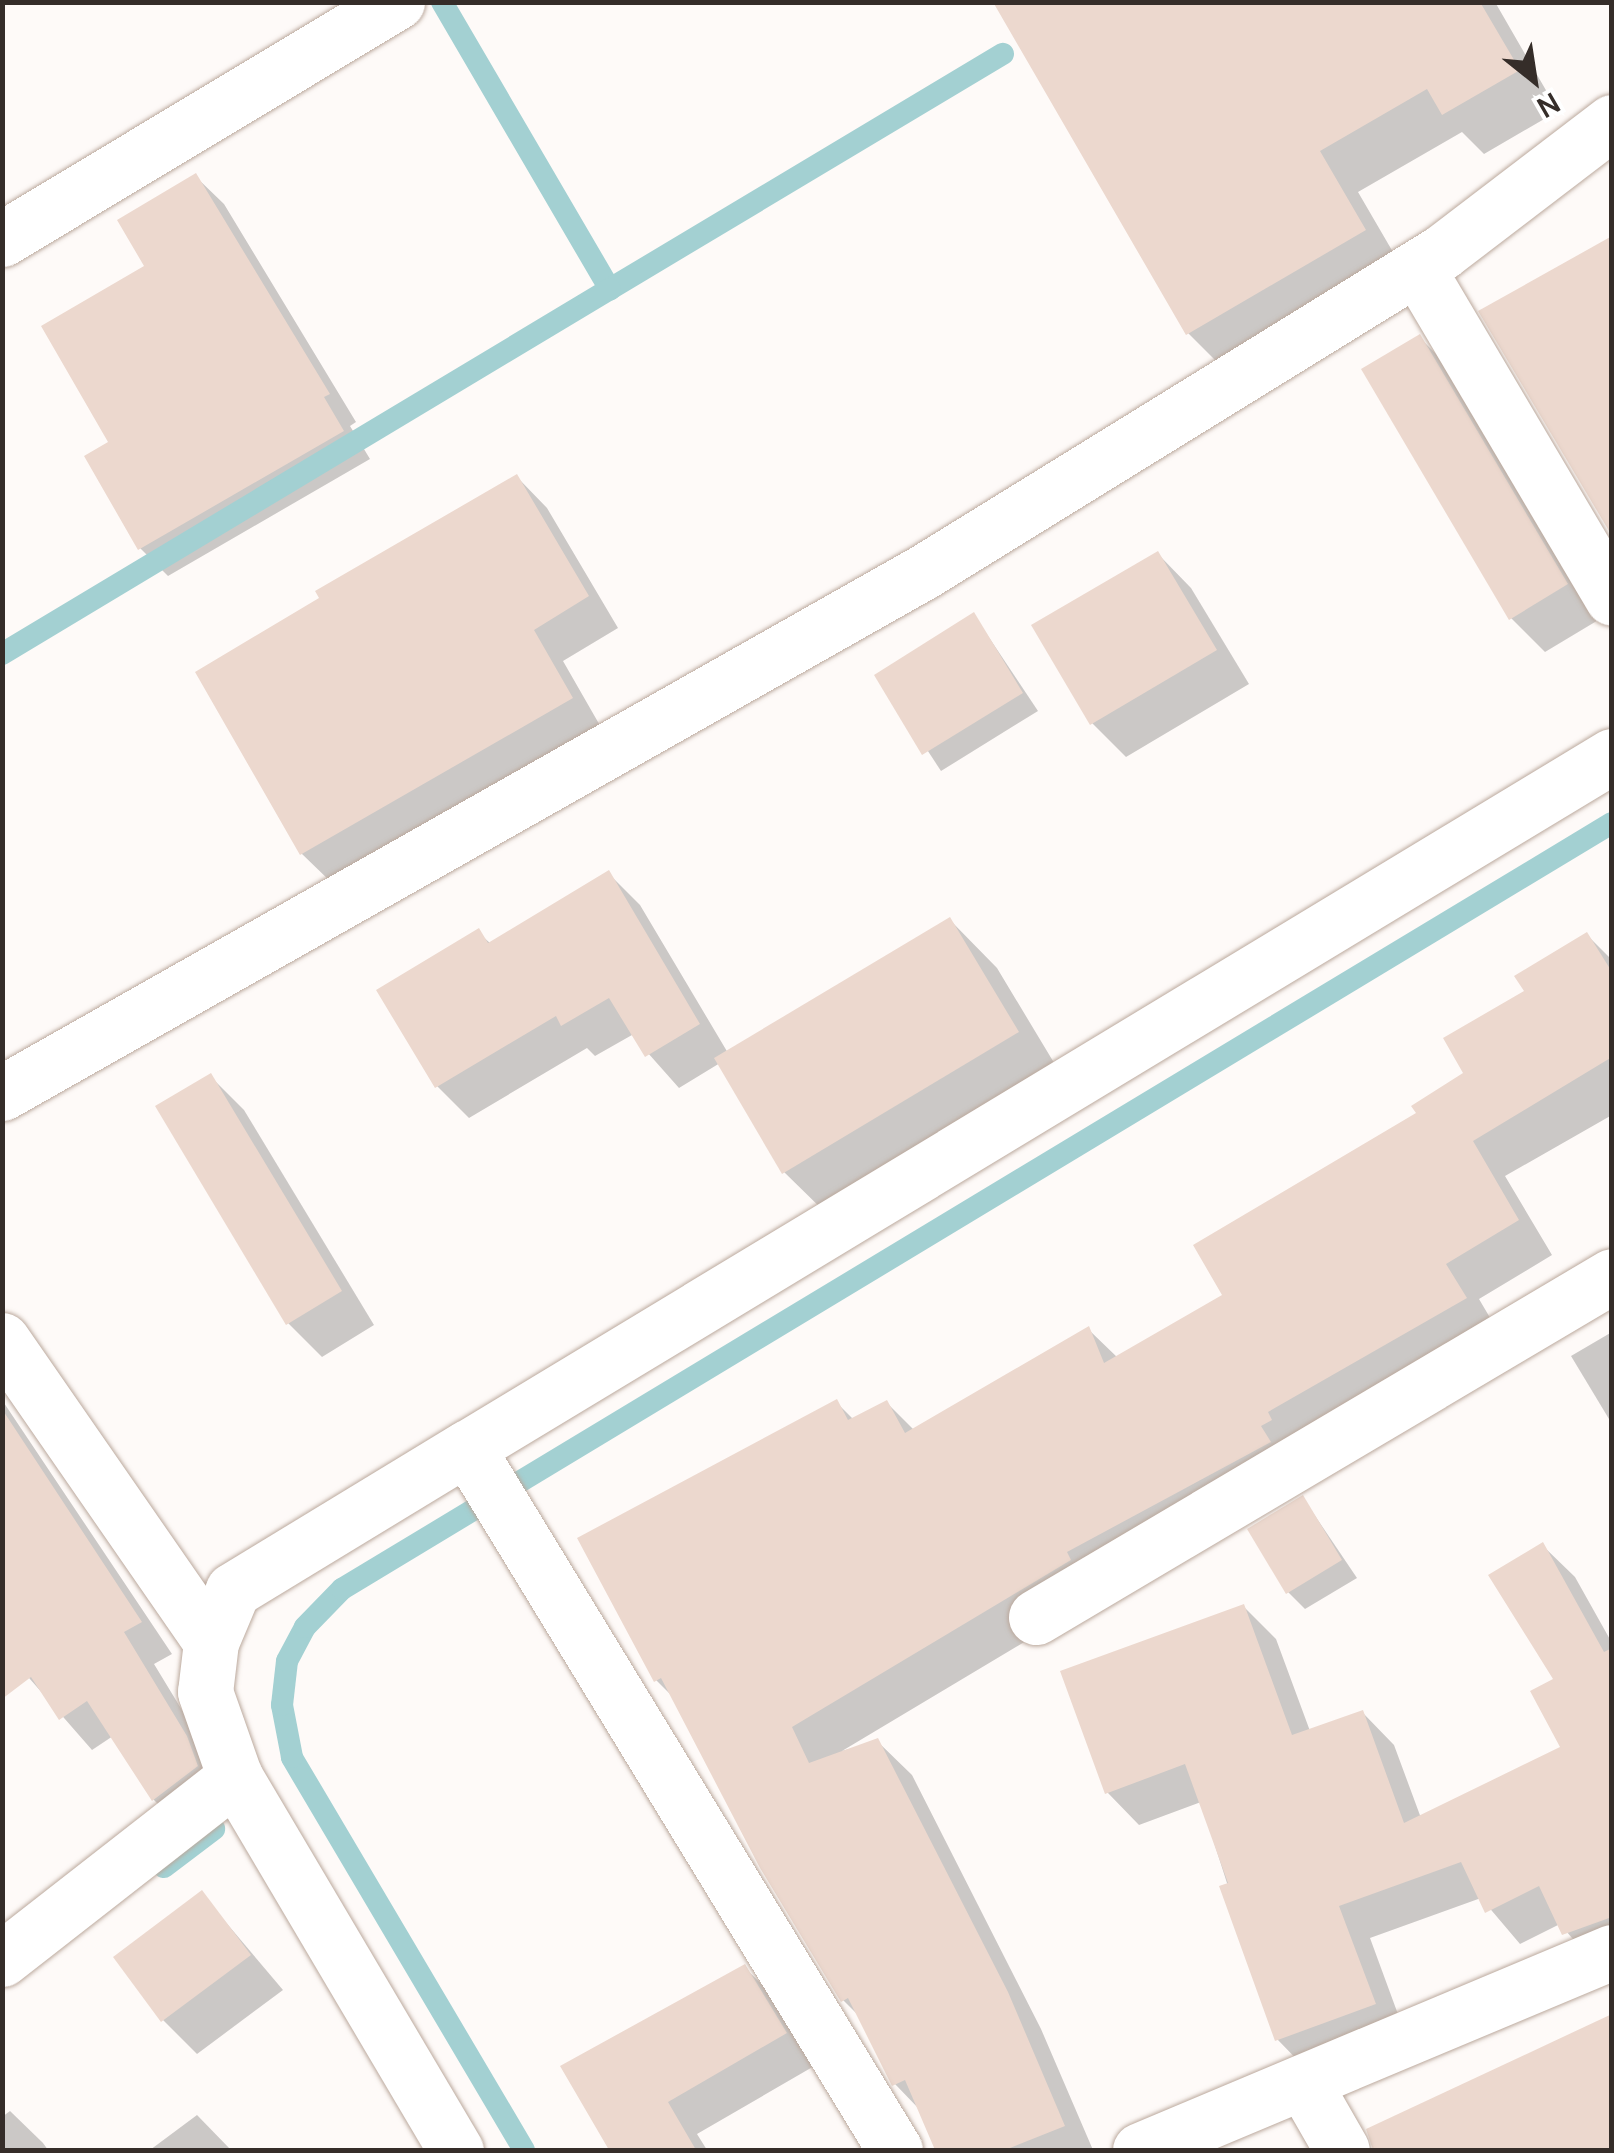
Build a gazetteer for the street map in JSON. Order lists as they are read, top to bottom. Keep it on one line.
{"north":"bottom right"}
